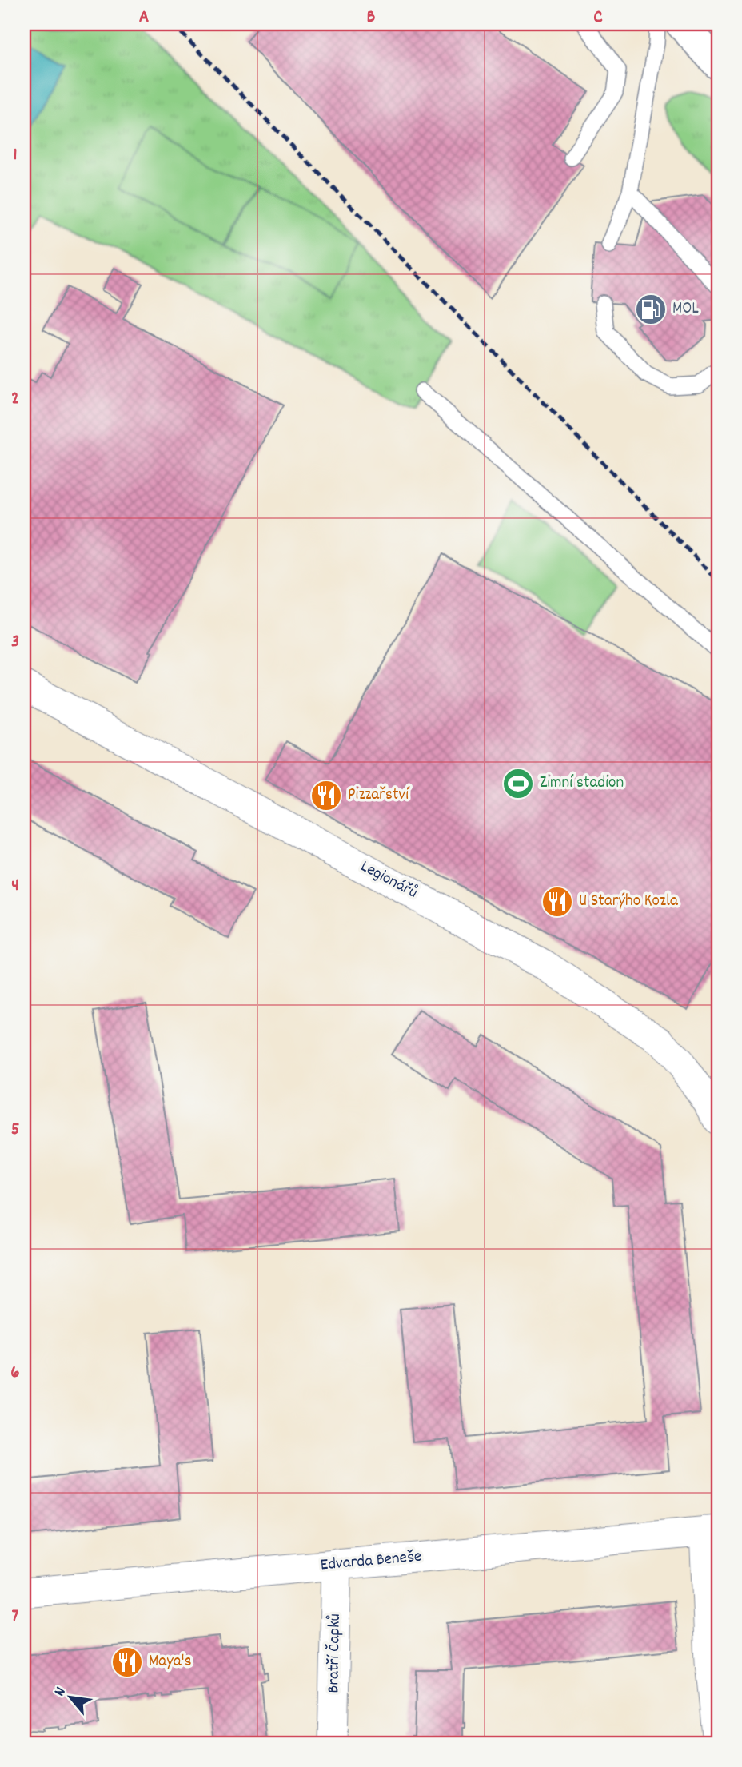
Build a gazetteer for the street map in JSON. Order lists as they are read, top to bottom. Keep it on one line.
{"streets":{"street":["Legionářů","Edvarda Beneše","Bratří Čapků"]},"crossings":[["Edvarda Beneše","Bratří Čapků"]],"places":{"fuel station":["MOL"],"sports":["Zimní stadion"],"restaurant":["Pizzařství","U Starýho Kozla","Maya's"]},"north":"top left","grid":{"columns":["A","B","C"],"rows":["1","2","3","4","5","6","7"]}}
